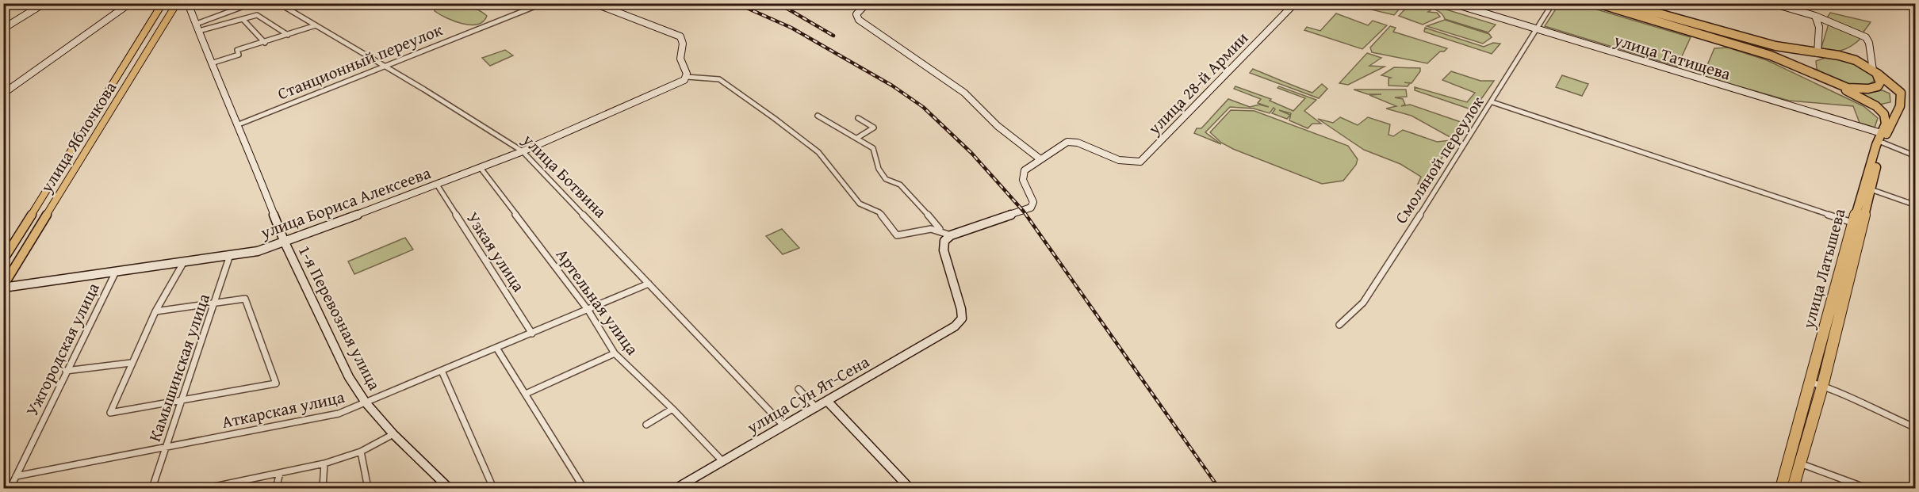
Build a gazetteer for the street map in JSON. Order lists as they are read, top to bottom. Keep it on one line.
{"streets":{"highway":["улица Латышева"],"main road":["улица Татищева","улица 28-й Армии","улица Яблочкова","улица Бориса Алексеева","1-я Перевозная улица","улица Сун Ят-Сена"],"street":["Станционный переулок","Смоляной переулок","улица Ботвина","Узкая улица","Артельная улица","Ужгородская улица","Камышинская улица","Аткарская улица"]},"crossings":[["улица Татищева","Смоляной переулок"],["улица Татищева","улица Латышева"],["Станционный переулок","улица Ботвина"],["Станционный переулок","1-я Перевозная улица"],["улица Яблочкова","улица Бориса Алексеева"],["улица Ботвина","улица Бориса Алексеева"],["улица Ботвина","улица Сун Ят-Сена"],["улица Ботвина","Аткарская улица"],["улица Бориса Алексеева","Узкая улица"],["улица Бориса Алексеева","Артельная улица"],["улица Бориса Алексеева","1-я Перевозная улица"],["улица Бориса Алексеева","Ужгородская улица"],["улица Бориса Алексеева","Камышинская улица"],["Узкая улица","Аткарская улица"],["Артельная улица","улица Сун Ят-Сена"],["Артельная улица","Аткарская улица"],["1-я Перевозная улица","Аткарская улица"],["Ужгородская улица","Аткарская улица"],["Камышинская улица","Аткарская улица"]]}
